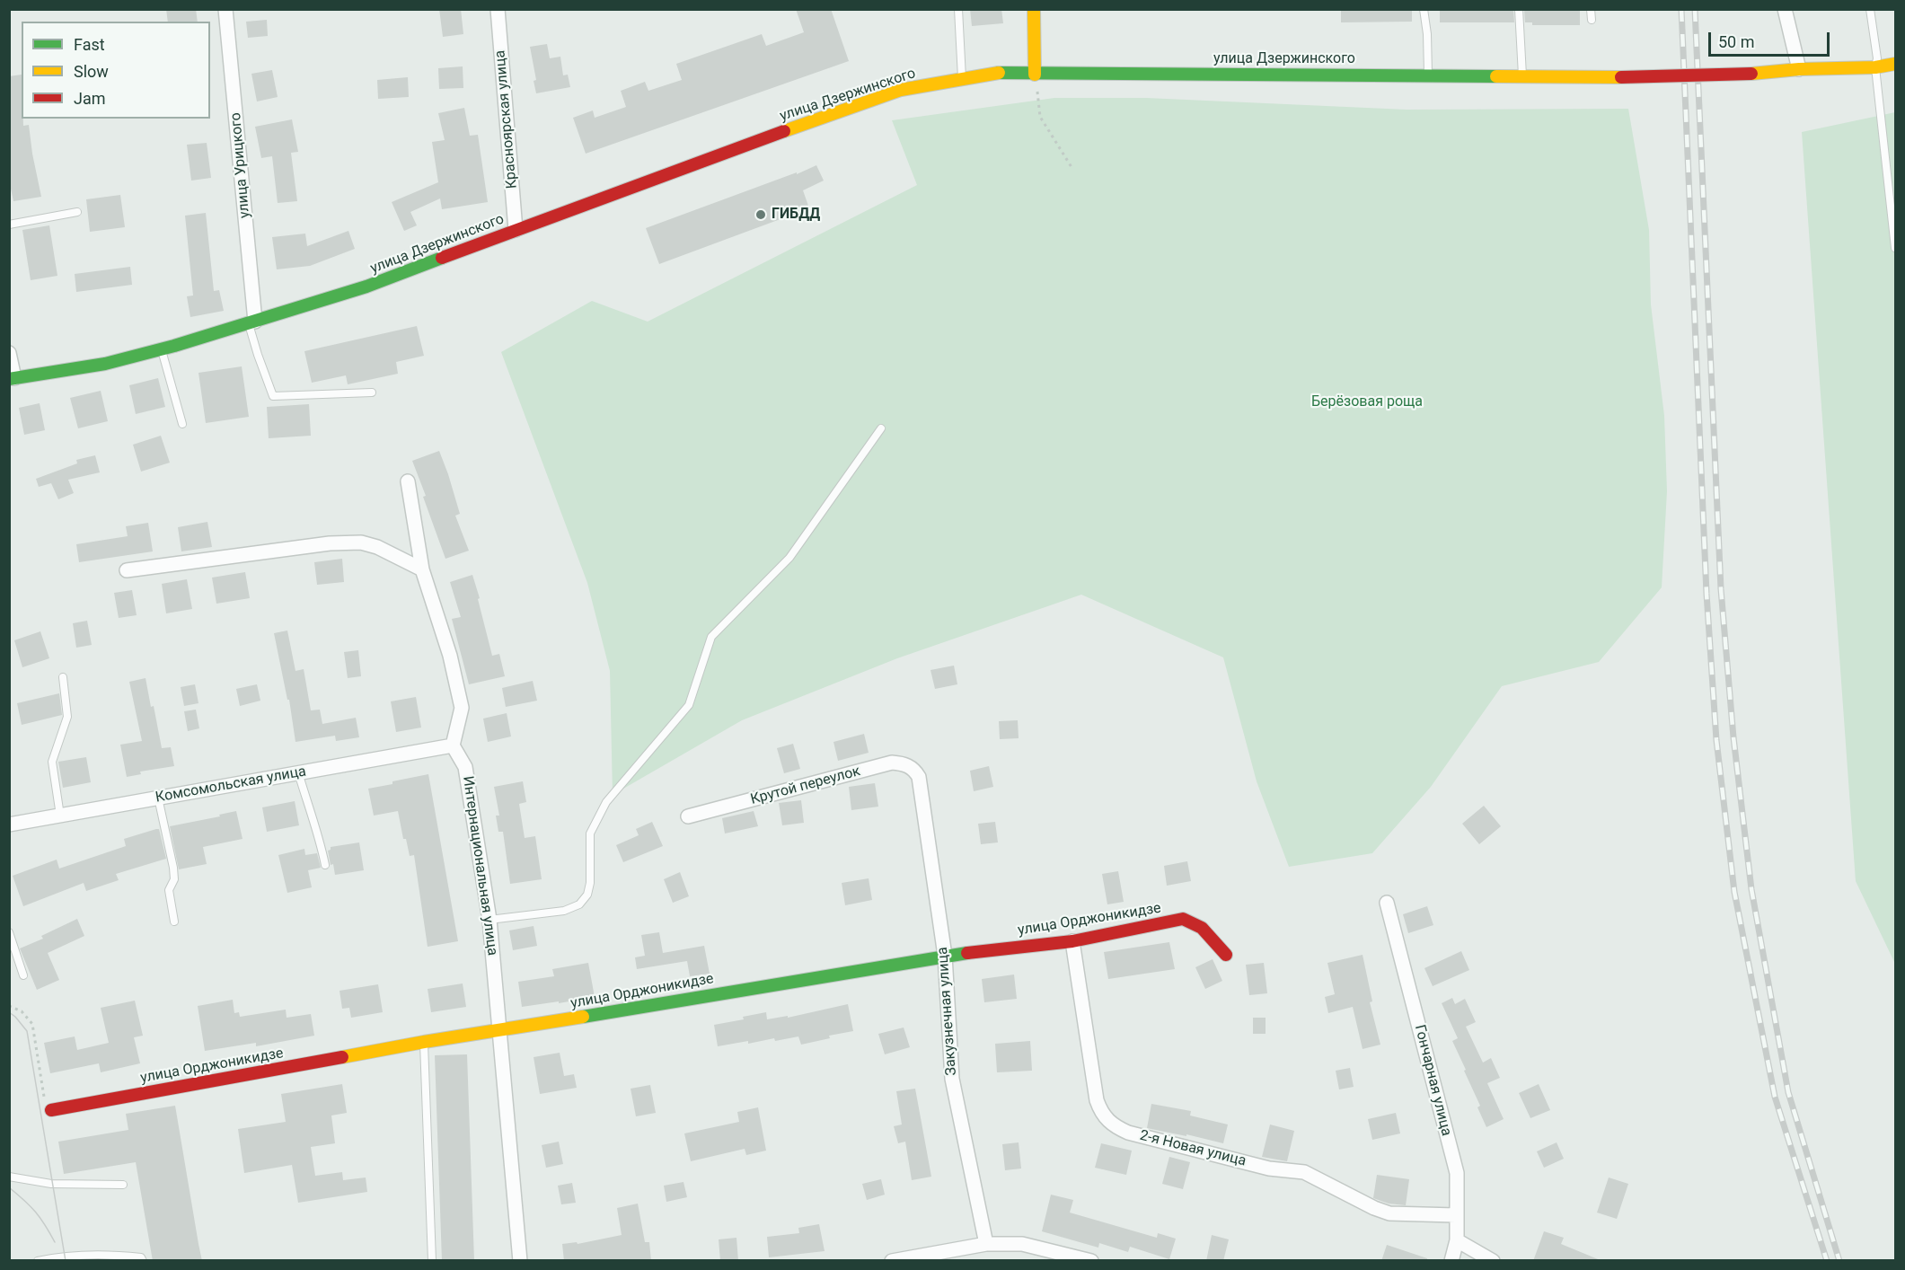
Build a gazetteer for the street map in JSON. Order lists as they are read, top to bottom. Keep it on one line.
{"streets":{"main road":["улица Дзержинского","улица Орджоникидзе"],"street":["Красноярская улица","улица Урицкого","Комсомольская улица","Крутой переулок","Интернациональная улица","Закузнечная улица","Гончарная улица","2-я Новая улица"]},"crossings":[["улица Дзержинского","Красноярская улица"],["улица Дзержинского","улица Урицкого"],["Комсомольская улица","Интернациональная улица"],["Крутой переулок","Закузнечная улица"],["Интернациональная улица","улица Орджоникидзе"],["улица Орджоникидзе","Закузнечная улица"],["улица Орджоникидзе","2-я Новая улица"],["Гончарная улица","2-я Новая улица"]],"parks":["Берёзовая роща"],"places":["ГИБДД"],"legend":["Fast","Slow","Jam"],"scale_bar":"50 m"}
